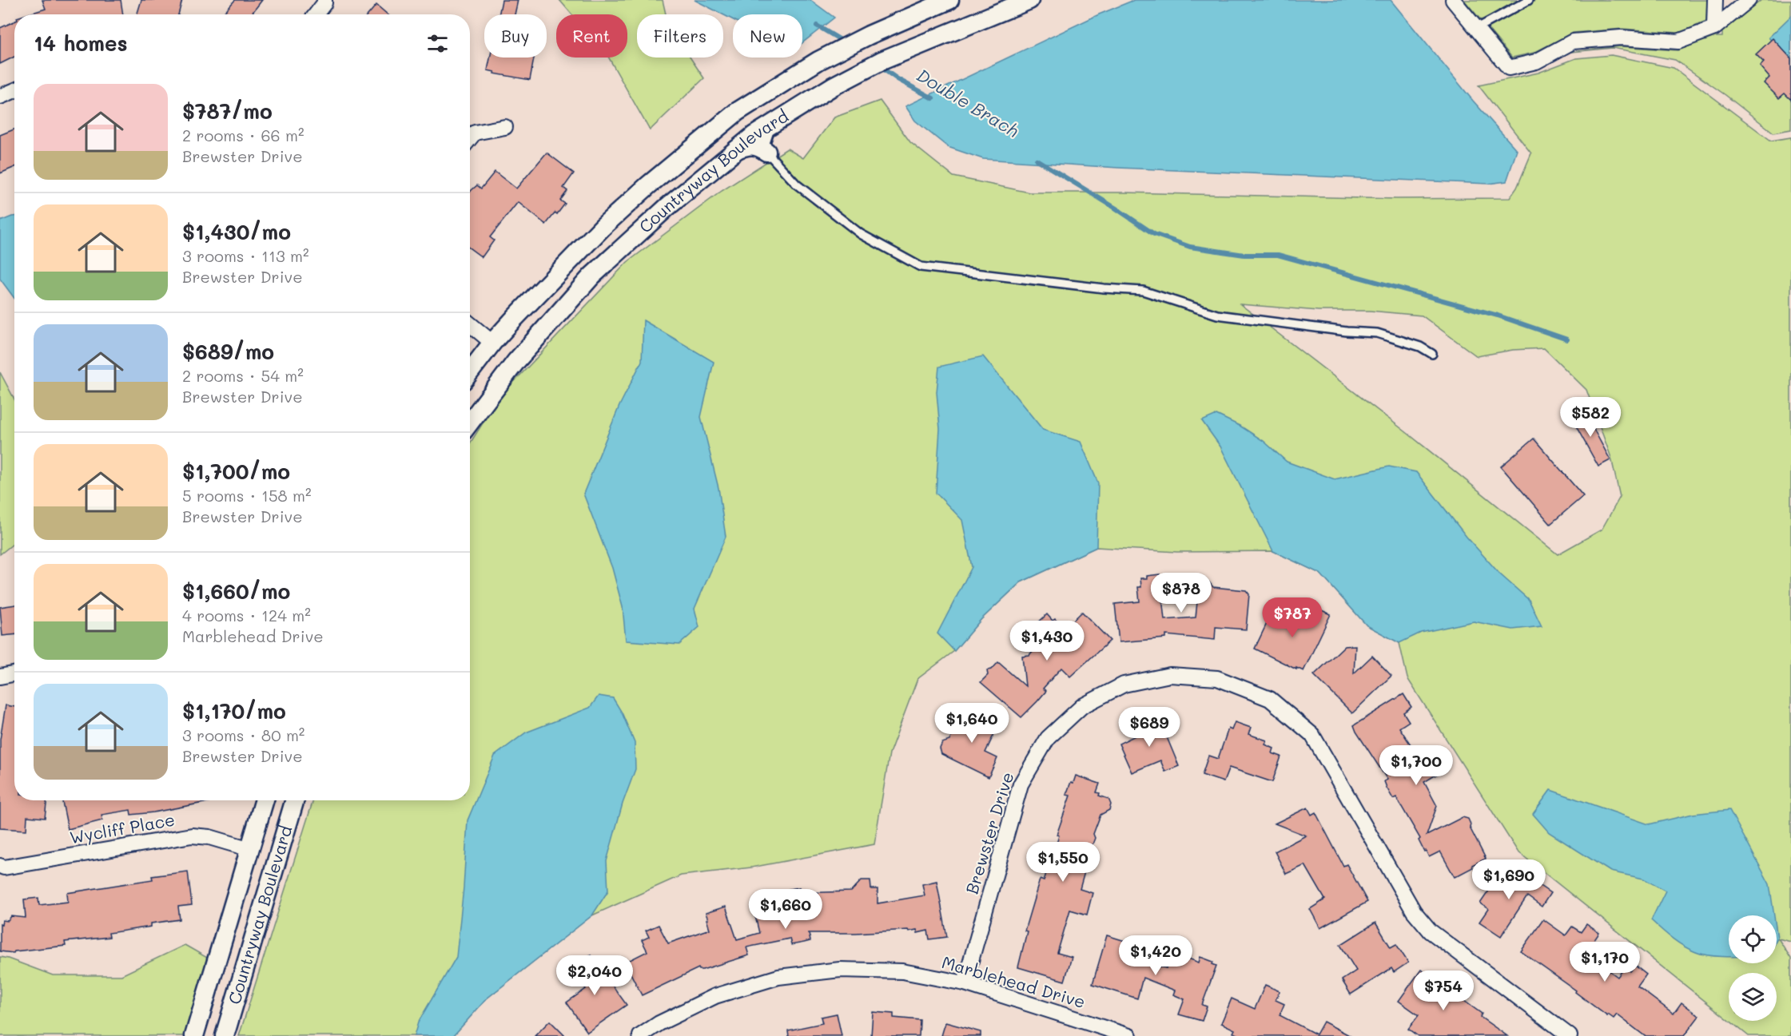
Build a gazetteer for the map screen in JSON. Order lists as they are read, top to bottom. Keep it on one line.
{"streets":{"street":["Countryway Boulevard","Wycliff Place","Brewster Drive","Marblehead Drive"]},"crossings":[["Countryway Boulevard","Wycliff Place"],["Brewster Drive","Marblehead Drive"]],"water":["Double Brach"],"page":{"chip":["Buy","Rent","Filters","New"],"heading":"14 homes","list":[{"name":"$787/mo","note":"2 rooms · 66 m² · Brewster Drive"},{"name":"$1,430/mo","note":"3 rooms · 113 m² · Brewster Drive"},{"name":"$689/mo","note":"2 rooms · 54 m² · Brewster Drive"},{"name":"$1,700/mo","note":"5 rooms · 158 m² · Brewster Drive"},{"name":"$1,660/mo","note":"4 rooms · 124 m² · Marblehead Drive"},{"name":"$1,170/mo","note":"3 rooms · 80 m² · Brewster Drive"}],"price":["$582","$878","$787","$1,430","$1,640","$689","$1,700","$1,550","$1,690","$1,660","$1,420","$1,170","$2,040","$754"]}}
